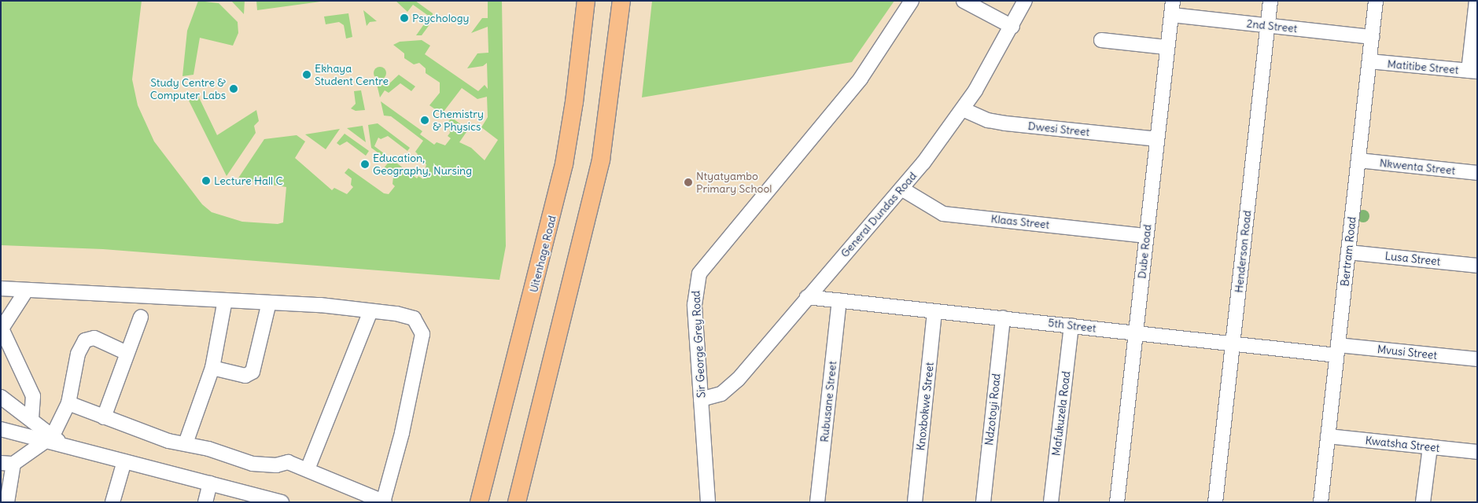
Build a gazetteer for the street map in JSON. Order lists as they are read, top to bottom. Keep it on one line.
{"streets":{"main road":["Uitenhage Road"],"street":["2nd Street","Matitibe Street","Dwesi Street","Nkwenta Street","General Dundas Road","Klaas Street","Dube Road","Henderson Road","Bertram Road","Lusa Street","5th Street","Sir George Grey Road","Mvusi Street","Rubusane Street","Knoxbokwe Street","Ndzotoyi Road","Mafukuzela Road","Kwatsha Street"]},"crossings":[["2nd Street","Dube Road"],["2nd Street","Henderson Road"],["2nd Street","Bertram Road"],["Matitibe Street","Bertram Road"],["Dwesi Street","General Dundas Road"],["Dwesi Street","Dube Road"],["Nkwenta Street","Bertram Road"],["General Dundas Road","Klaas Street"],["General Dundas Road","5th Street"],["General Dundas Road","Sir George Grey Road"],["Klaas Street","Dube Road"],["Dube Road","5th Street"],["Henderson Road","5th Street"],["Bertram Road","Lusa Street"],["Bertram Road","5th Street"],["Bertram Road","Mvusi Street"],["Bertram Road","Kwatsha Street"],["5th Street","Mvusi Street"],["5th Street","Rubusane Street"],["5th Street","Knoxbokwe Street"],["5th Street","Ndzotoyi Road"],["5th Street","Mafukuzela Road"]],"places":["Psychology","Ekhaya Student Centre","Study Centre & Computer Labs","Chemistry & Physics","Education, Geography, Nursing","Lecture Hall C","Ntyatyambo Primary School"]}
